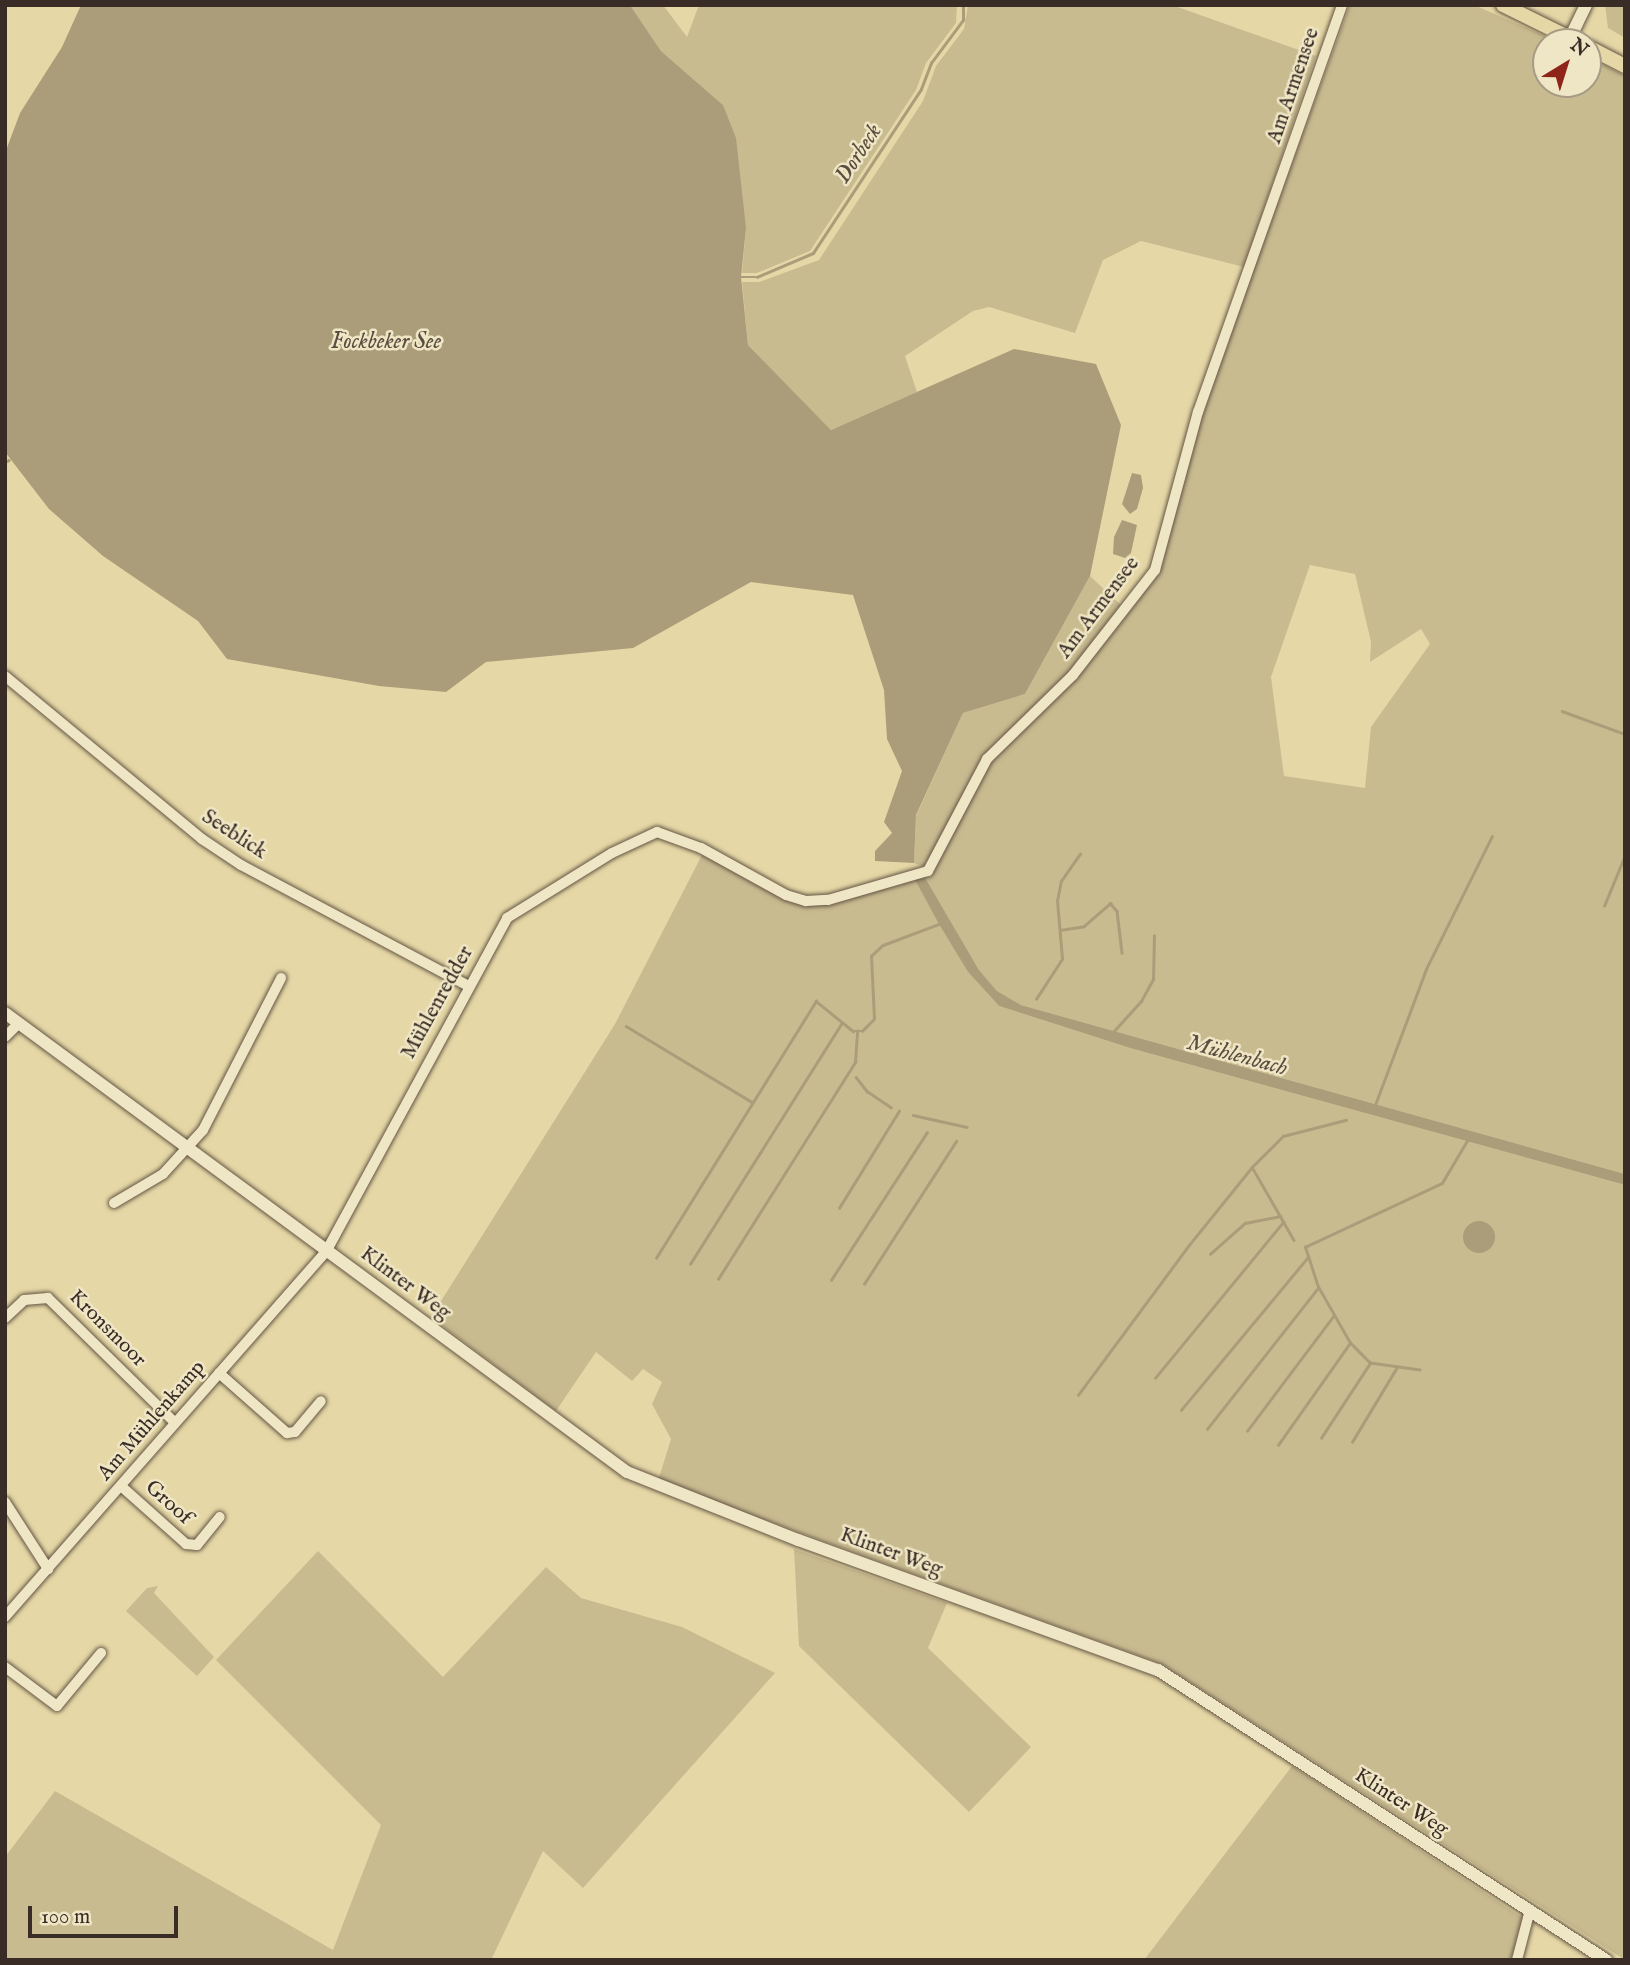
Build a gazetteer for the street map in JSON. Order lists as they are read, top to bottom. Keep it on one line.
{"streets":{"street":["Am Armensee","Seeblick","Mühlenredder","Klinter Weg","Kronsmoor","Am Mühlenkamp","Groof"]},"crossings":[["Am Armensee","Mühlenredder"],["Seeblick","Mühlenredder"],["Mühlenredder","Klinter Weg"],["Mühlenredder","Am Mühlenkamp"],["Klinter Weg","Am Mühlenkamp"],["Kronsmoor","Am Mühlenkamp"],["Am Mühlenkamp","Groof"]],"water":["Dorbeck","Fockbeker See","Mühlenbach"],"scale_bar":"100 m","north":"top right"}
